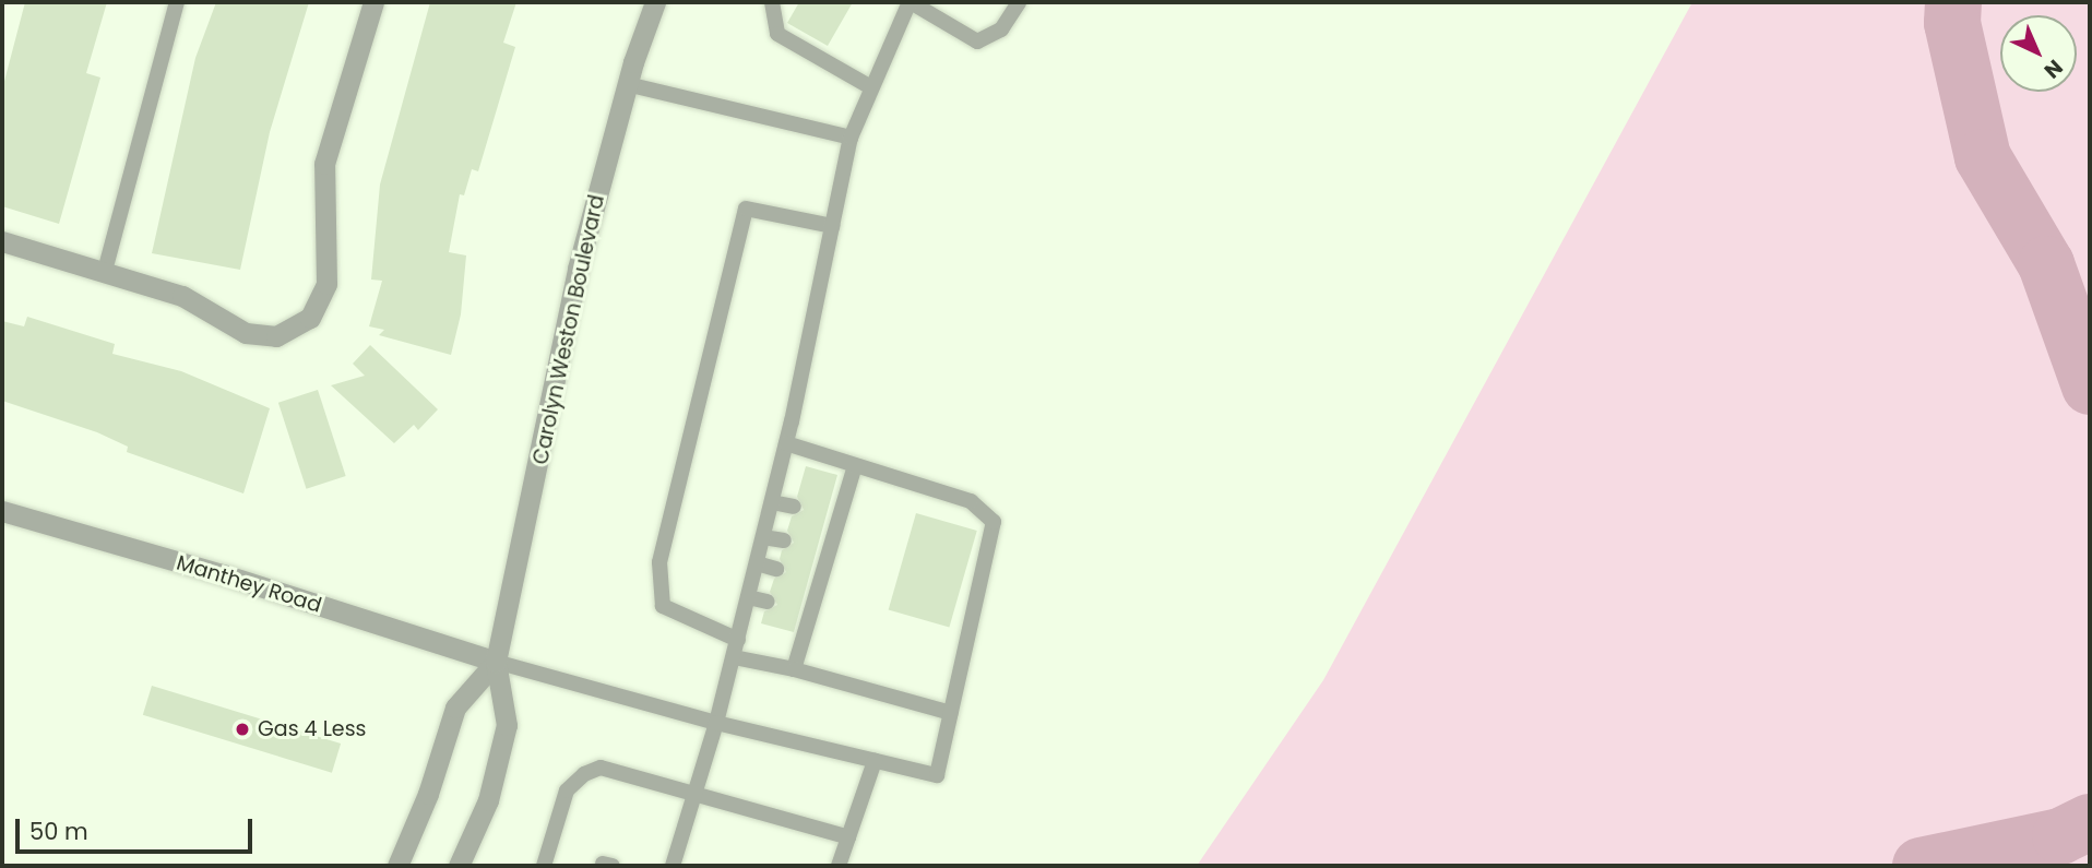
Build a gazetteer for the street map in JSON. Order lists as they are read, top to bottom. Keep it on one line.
{"streets":{"street":["Carolyn Weston Boulevard","Manthey Road"]},"crossings":[["Carolyn Weston Boulevard","Manthey Road"]],"places":["Gas 4 Less"],"scale_bar":"50 m","north":"bottom right"}
